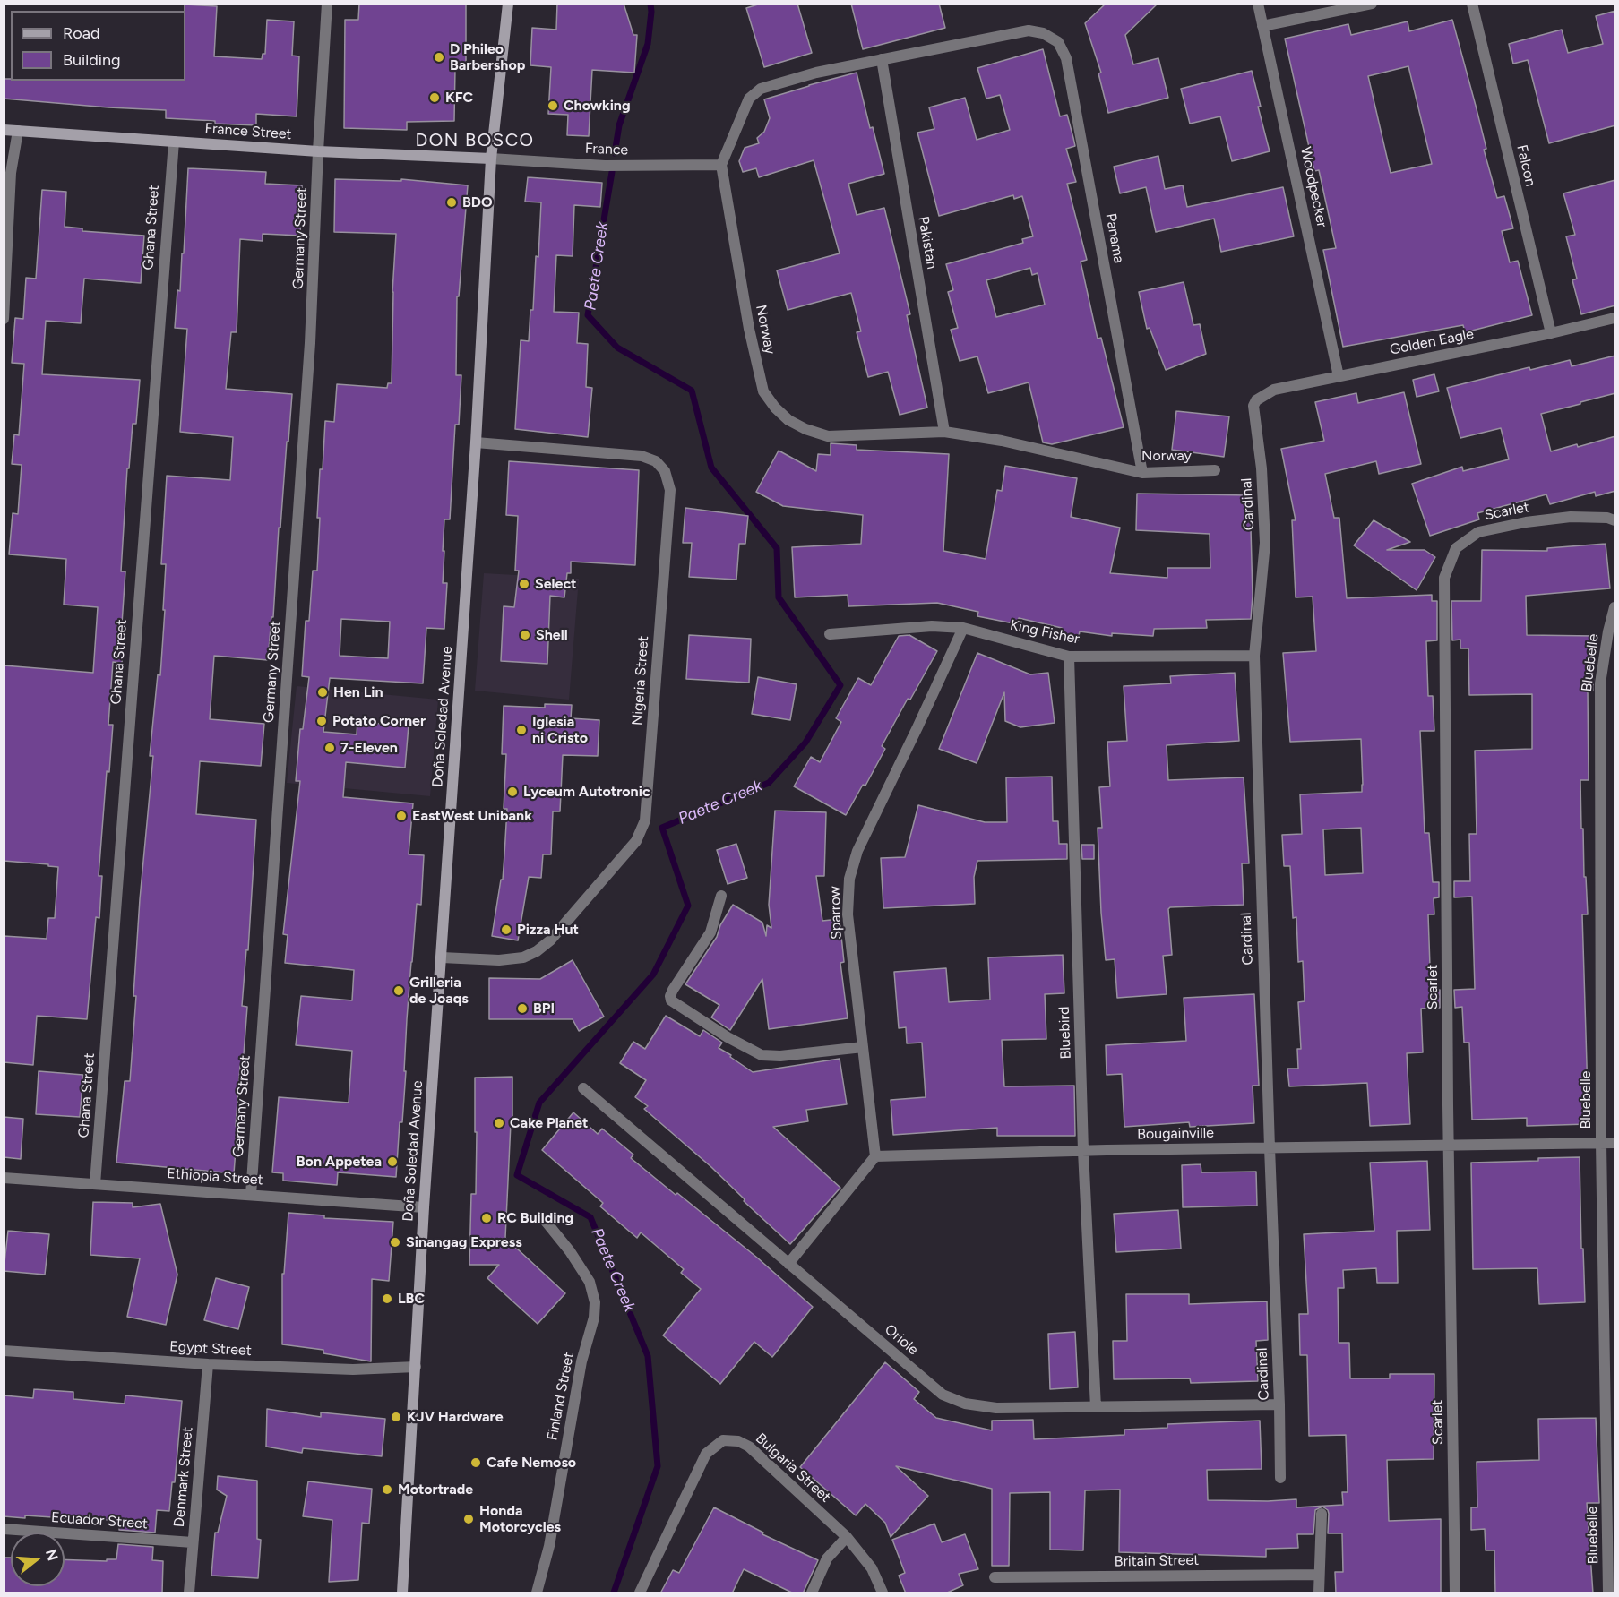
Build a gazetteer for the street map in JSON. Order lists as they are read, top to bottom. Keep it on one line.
{"streets":{"main road":["France Street","Doña Soledad Avenue"],"street":["France","Falcon","Woodpecker","Ghana Street","Germany Street","Panama","Pakistan","Norway","Golden Eagle","Cardinal","Scarlet","King Fisher","Bluebelle","Nigeria Street","Sparrow","Bluebird","Bougainville","Ethiopia Street","Oriole","Egypt Street","Finland Street","Bulgaria Street","Denmark Street","Ecuador Street","Britain Street"]},"crossings":[["France Street","France"],["France Street","Ghana Street"],["France Street","Germany Street"],["France Street","Doña Soledad Avenue"],["France","Norway"],["France","Doña Soledad Avenue"],["Falcon","Golden Eagle"],["Woodpecker","Golden Eagle"],["Ghana Street","Ethiopia Street"],["Germany Street","Ethiopia Street"],["Panama","Pakistan"],["Panama","Norway"],["Pakistan","Norway"],["Golden Eagle","Cardinal"],["Cardinal","King Fisher"],["Cardinal","Bougainville"],["Cardinal","Oriole"],["Scarlet","Bougainville"],["King Fisher","Sparrow"],["King Fisher","Bluebird"],["Bluebelle","Bougainville"],["Nigeria Street","Doña Soledad Avenue"],["Doña Soledad Avenue","Ethiopia Street"],["Doña Soledad Avenue","Egypt Street"],["Sparrow","Bougainville"],["Bluebird","Bougainville"],["Bluebird","Oriole"],["Egypt Street","Denmark Street"],["Denmark Street","Ecuador Street"]],"districts":["DON BOSCO"],"water":["Paete Creek"],"places":["D Phileo Barbershop","KFC","Chowking","BDO","Select","Shell","Hen Lin","Potato Corner","Iglesia ni Cristo","7-Eleven","Lyceum Autotronic","EastWest Unibank","Pizza Hut","Grilleria de Joaqs","BPI","Cake Planet","Bon Appetea","RC Building","Sinangag Express","LBC","KJV Hardware","Cafe Nemoso","Motortrade","Honda Motorcycles"],"legend":["Road","Building"],"north":"right"}
